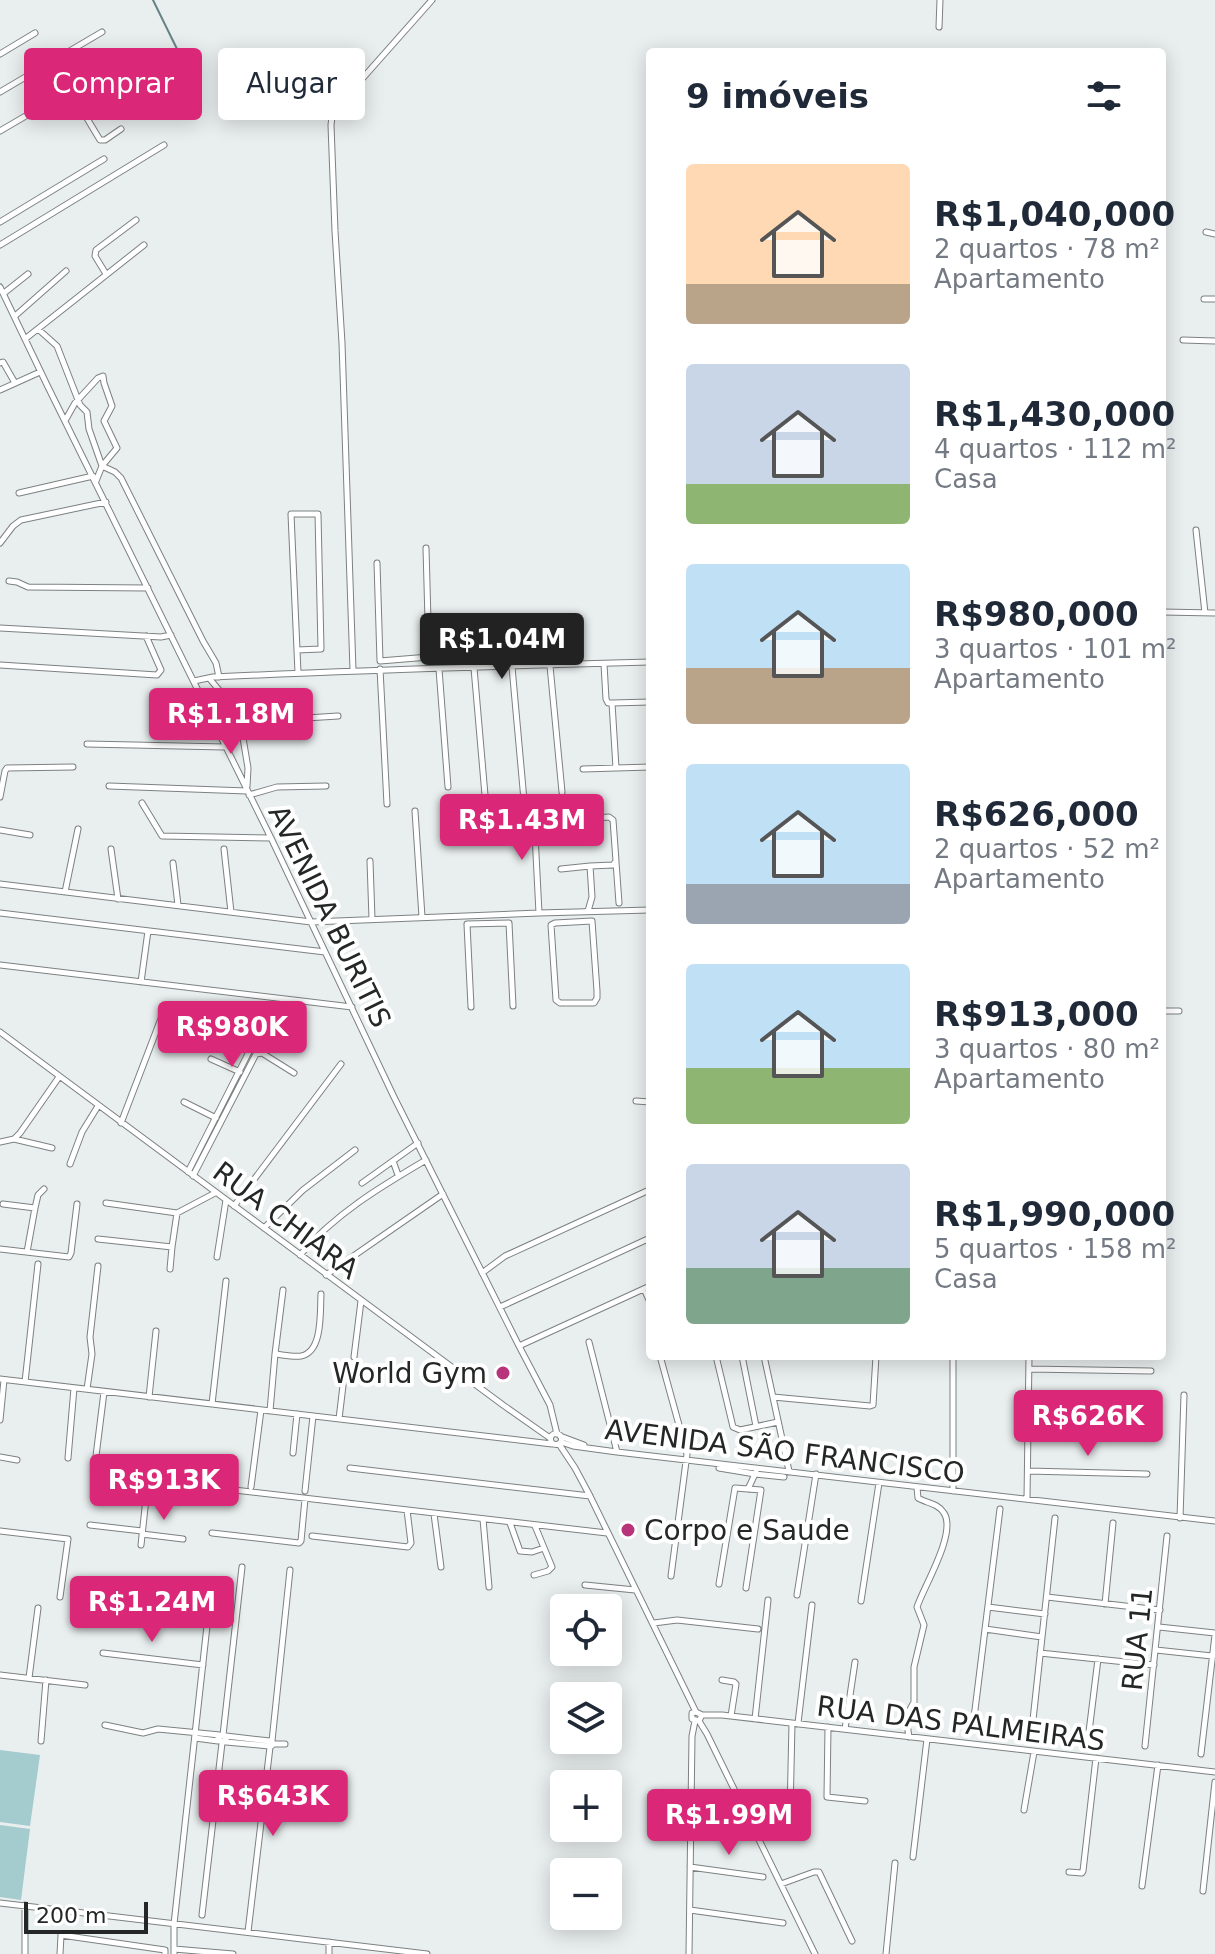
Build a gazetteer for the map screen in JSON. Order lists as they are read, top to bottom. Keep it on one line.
{"streets":{"street":["AVENIDA BURITIS","RUA CHIARA","AVENIDA SÃO FRANCISCO","RUA 11","RUA DAS PALMEIRAS"]},"crossings":[["AVENIDA BURITIS","RUA CHIARA"],["AVENIDA BURITIS","AVENIDA SÃO FRANCISCO"],["AVENIDA BURITIS","RUA DAS PALMEIRAS"],["RUA CHIARA","AVENIDA SÃO FRANCISCO"]],"places":["World Gym","Corpo e Saude"],"scale_bar":"200 m","page":{"chip":["Comprar","Alugar"],"heading":"9 imóveis","list":[{"name":"R$1,040,000","note":"2 quartos · 78 m² · Apartamento"},{"name":"R$1,430,000","note":"4 quartos · 112 m² · Casa"},{"name":"R$980,000","note":"3 quartos · 101 m² · Apartamento"},{"name":"R$626,000","note":"2 quartos · 52 m² · Apartamento"},{"name":"R$913,000","note":"3 quartos · 80 m² · Apartamento"},{"name":"R$1,990,000","note":"5 quartos · 158 m² · Casa"}],"price":["R$1.04M","R$1.18M","R$1.43M","R$980K","R$626K","R$913K","R$1.24M","R$643K","R$1.99M"],"map_buttons":["+","−"],"scale":"200 m"}}
